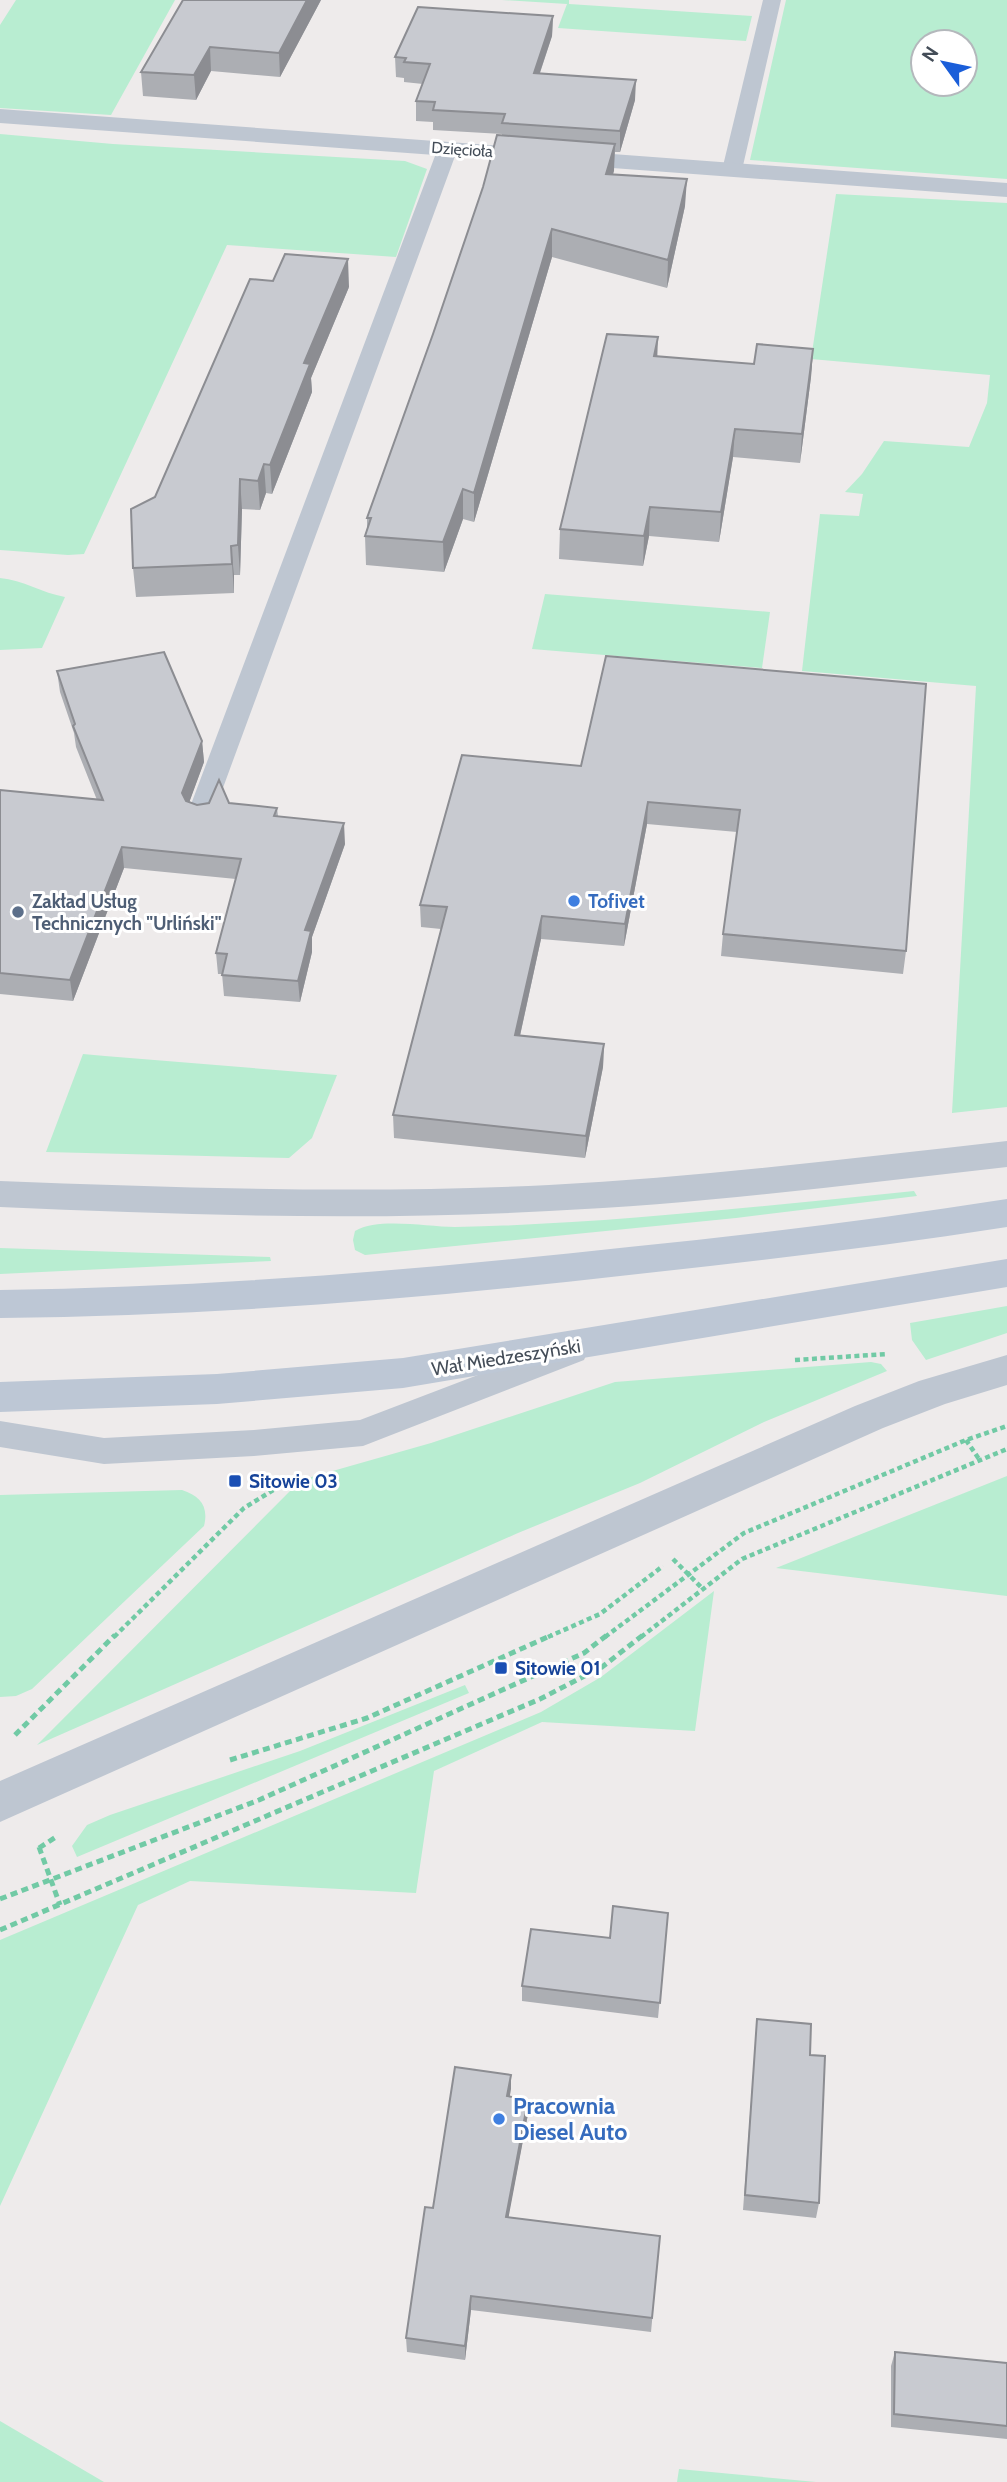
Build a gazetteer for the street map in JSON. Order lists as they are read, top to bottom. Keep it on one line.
{"streets":{"main road":["Wał Miedzeszyński"],"street":["Dzięcioła"]},"places":{"other":["Tofivet","Zakład Usług Technicznych \"Urliński\"","Pracownia Diesel Auto"],"transit":["Sitowie 03","Sitowie 01"]},"north":"top left"}
